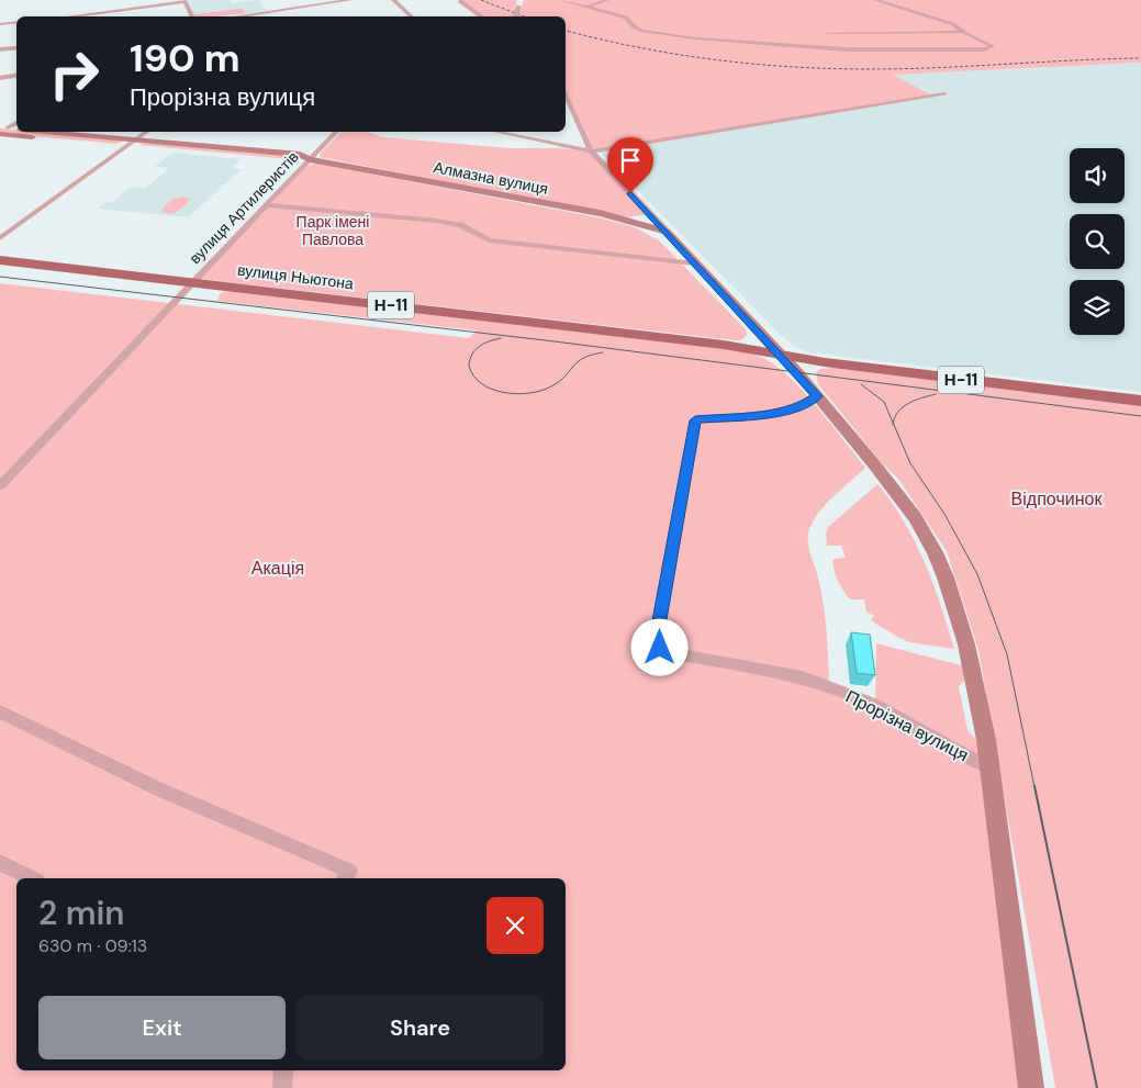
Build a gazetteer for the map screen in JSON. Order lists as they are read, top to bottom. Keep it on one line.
{"streets":{"main road":["вулиця Ньютона","Н-11"],"street":["Алмазна вулиця","вулиця Артилеристів","Прорізна вулиця"]},"crossings":[["Алмазна вулиця","вулиця Артилеристів"],["Алмазна вулиця","Прорізна вулиця"],["вулиця Артилеристів","вулиця Ньютона"],["вулиця Ньютона","Н-11"],["вулиця Ньютона","Прорізна вулиця"],["Н-11","Прорізна вулиця"]],"parks":["Парк імені Павлова","Відпочинок","Акація"],"page":{"turn":["190 m","Прорізна вулиця"],"heading":["2 min","630 m · 09:13"],"buttons":["Exit","Share"]}}
